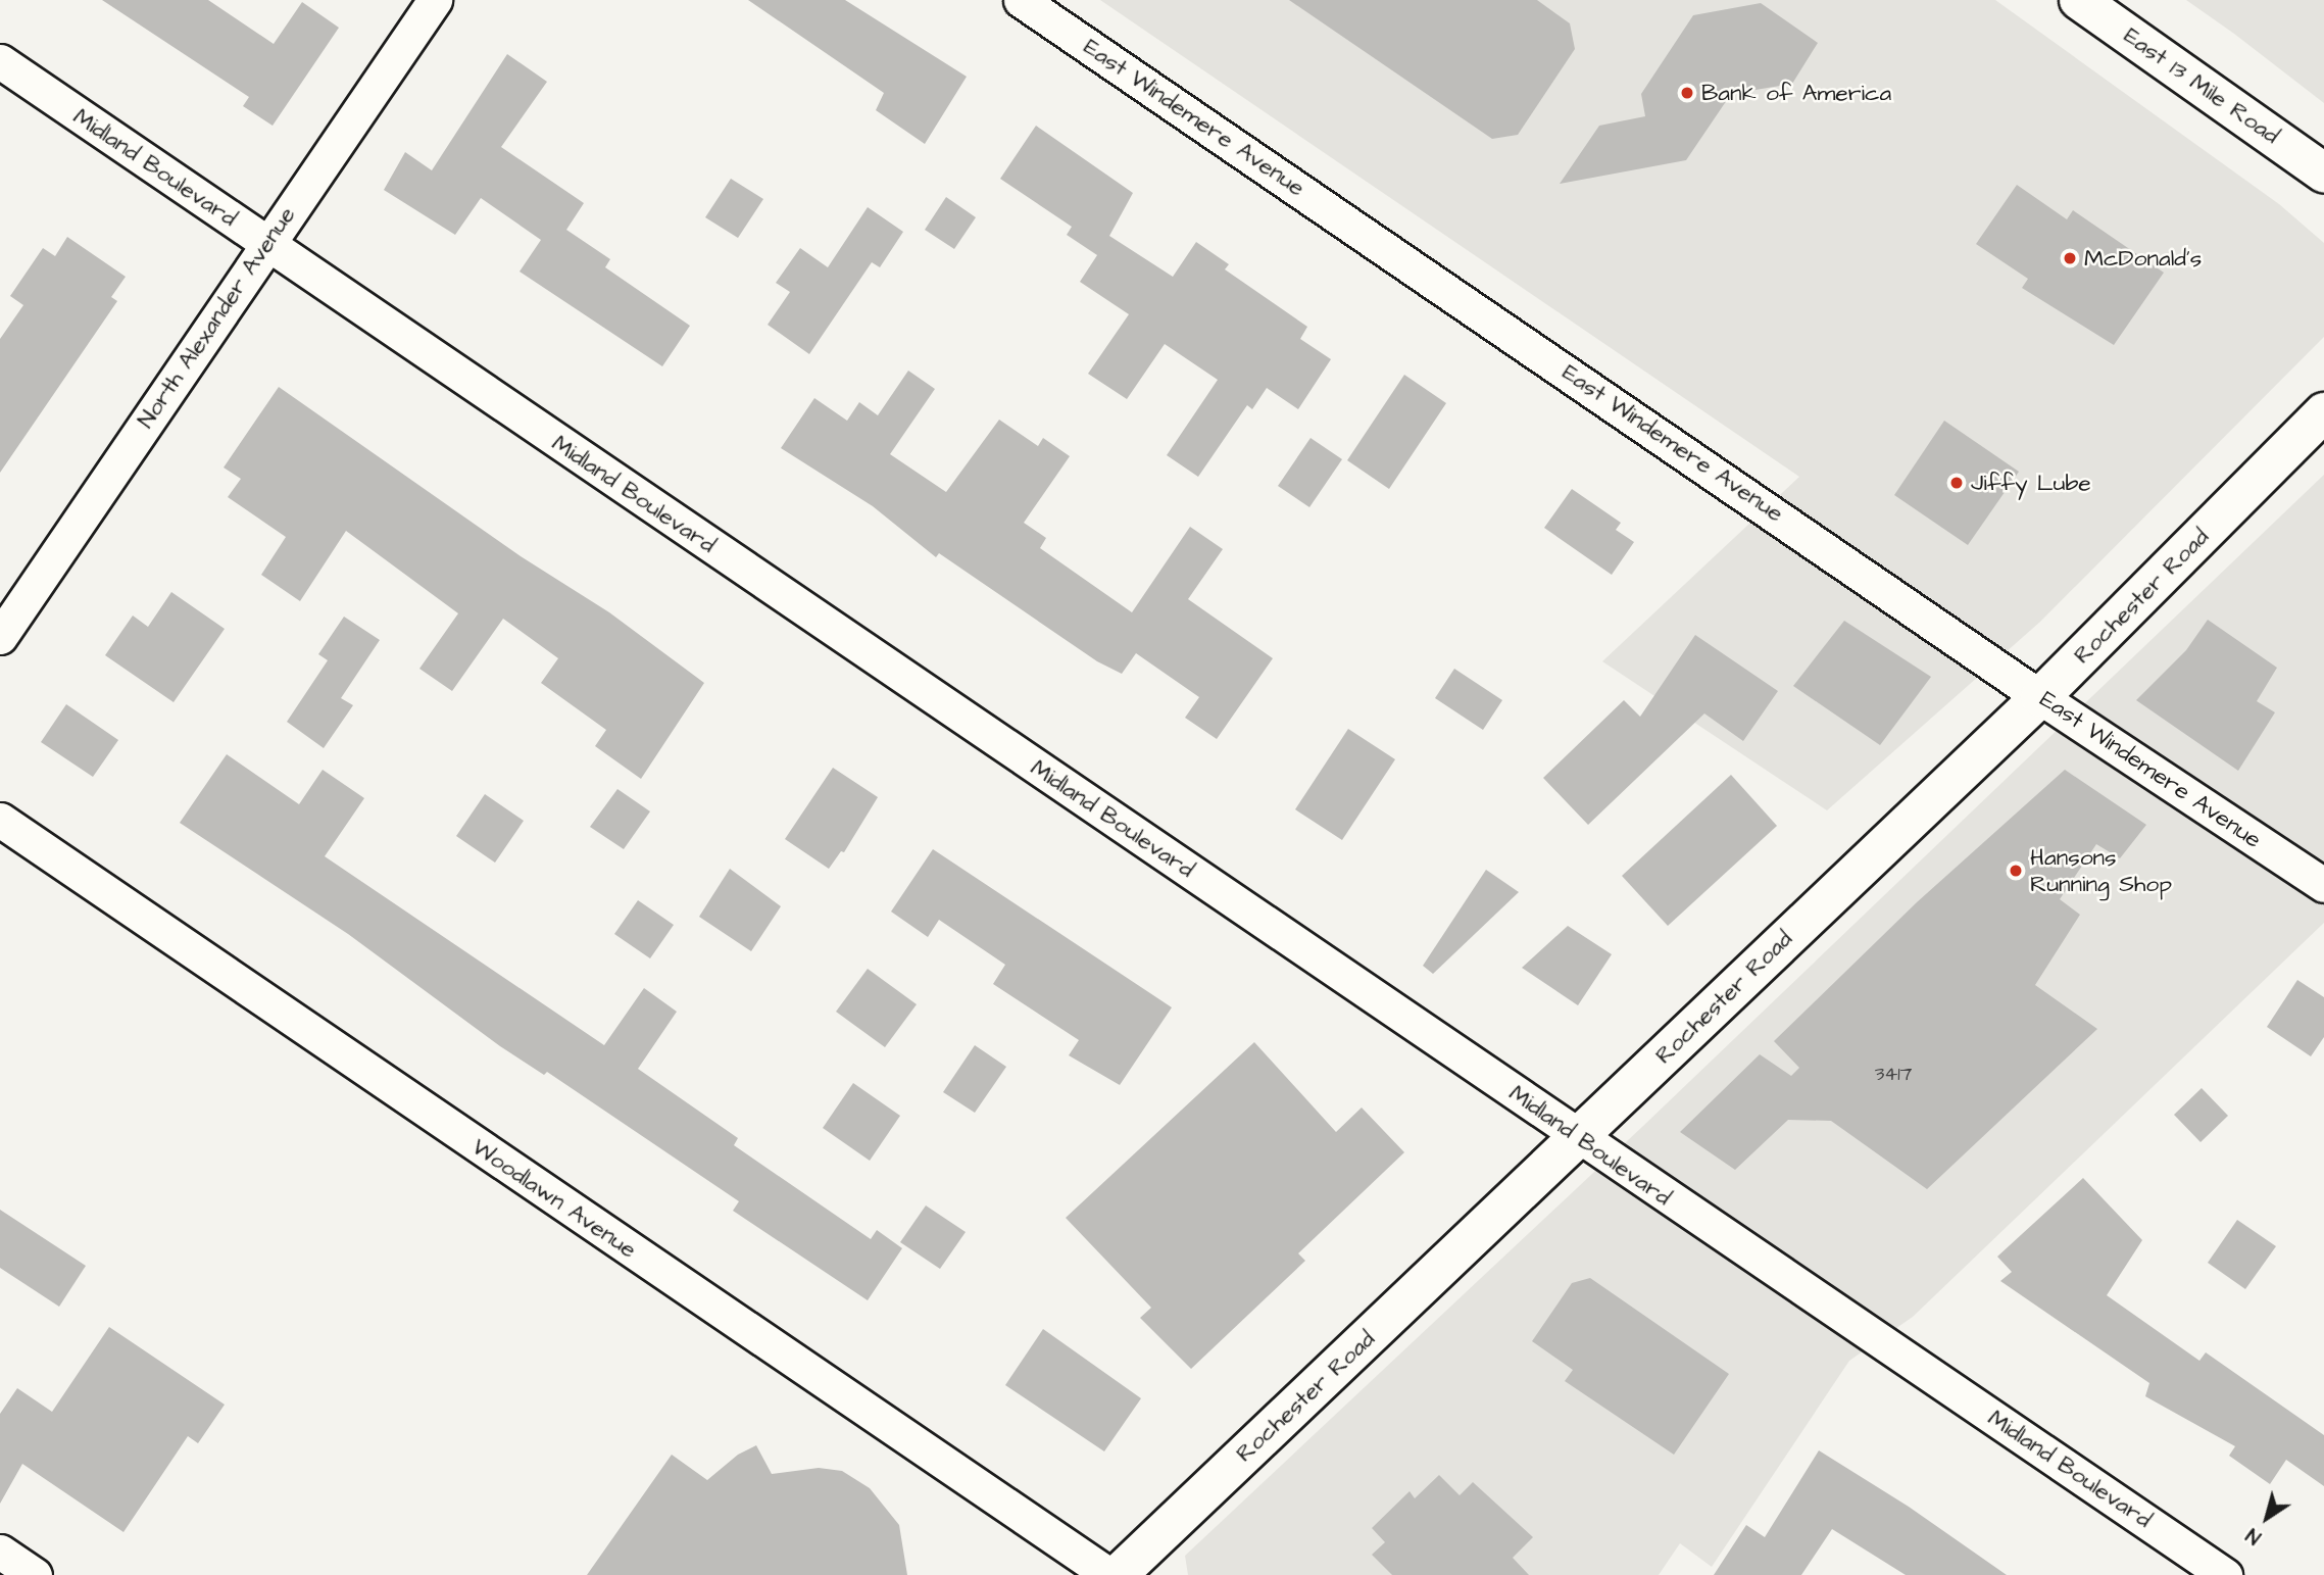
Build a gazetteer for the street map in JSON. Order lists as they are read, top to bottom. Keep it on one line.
{"streets":{"main road":["East 13 Mile Road","Rochester Road"],"street":["East Windemere Avenue","Midland Boulevard","North Alexander Avenue","Woodlawn Avenue"]},"crossings":[["East Windemere Avenue","Rochester Road"],["Midland Boulevard","North Alexander Avenue"],["Midland Boulevard","Rochester Road"]],"places":["Bank of America","McDonald's","Jiffy Lube","Hansons Running Shop"],"house_numbers":["3417"],"north":"bottom left"}
